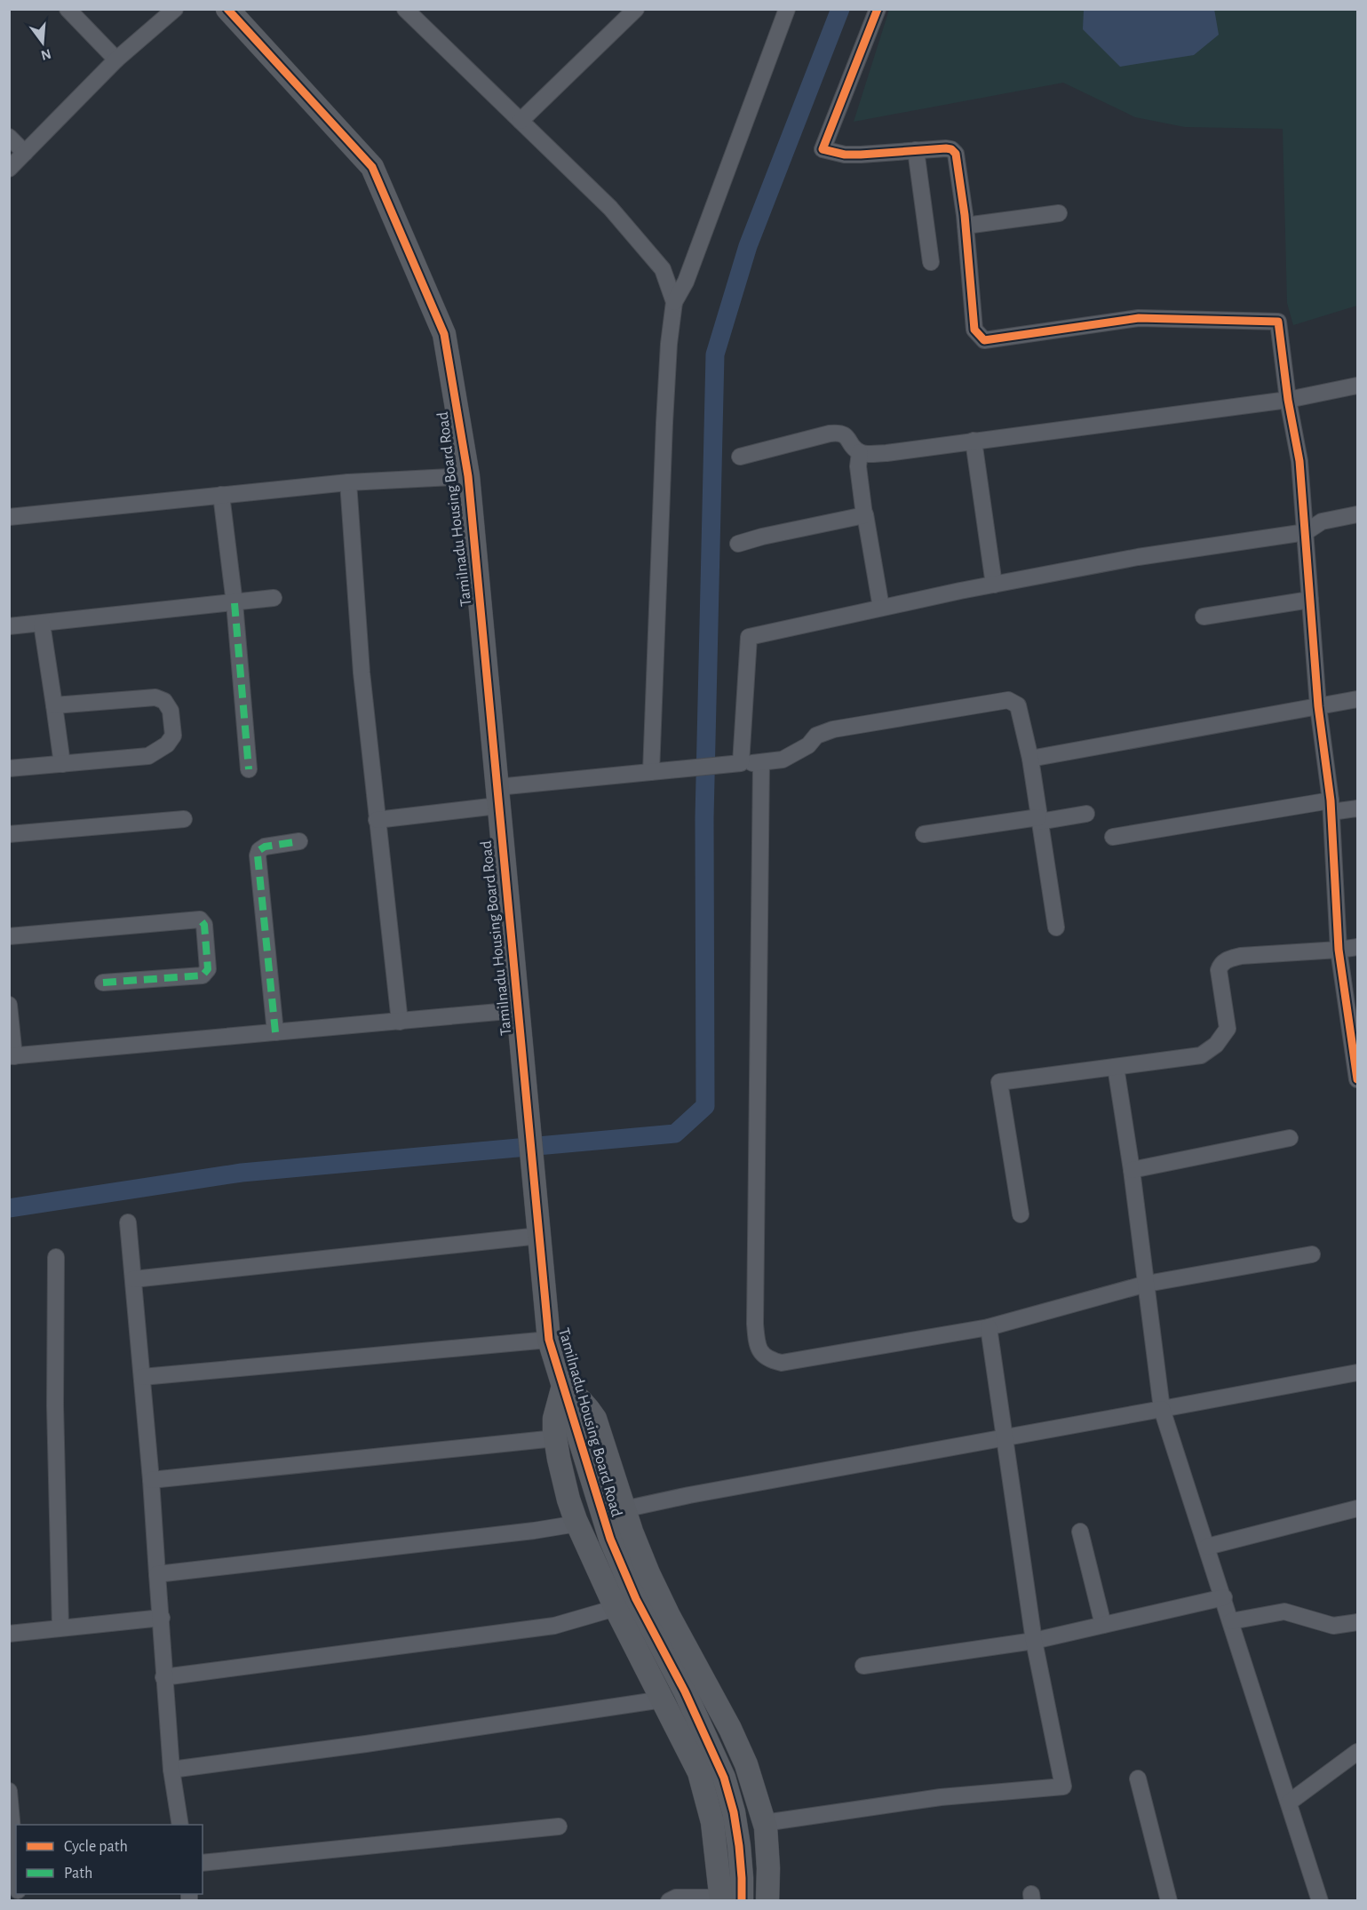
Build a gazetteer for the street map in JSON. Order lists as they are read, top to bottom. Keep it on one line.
{"streets":{"street":["Tamilnadu Housing Board Road"]},"legend":["Cycle path","Path"],"north":"bottom"}
